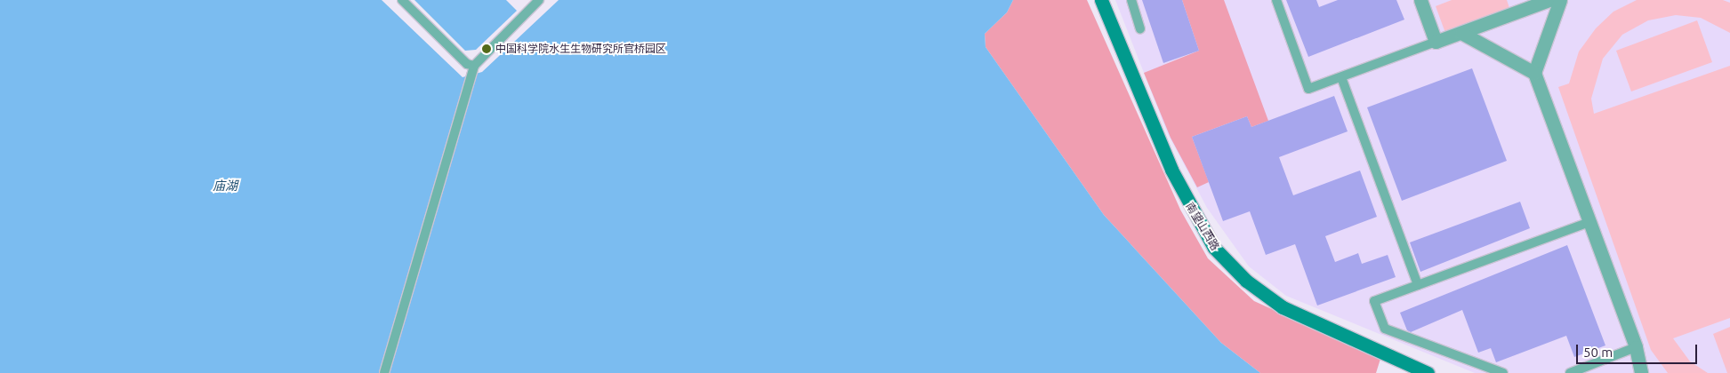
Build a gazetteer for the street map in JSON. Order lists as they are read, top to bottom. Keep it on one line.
{"streets":{"street":["南望山西路"]},"water":["庙湖"],"places":["中国科学院水生生物研究所官桥园区"],"scale_bar":"50 m"}
